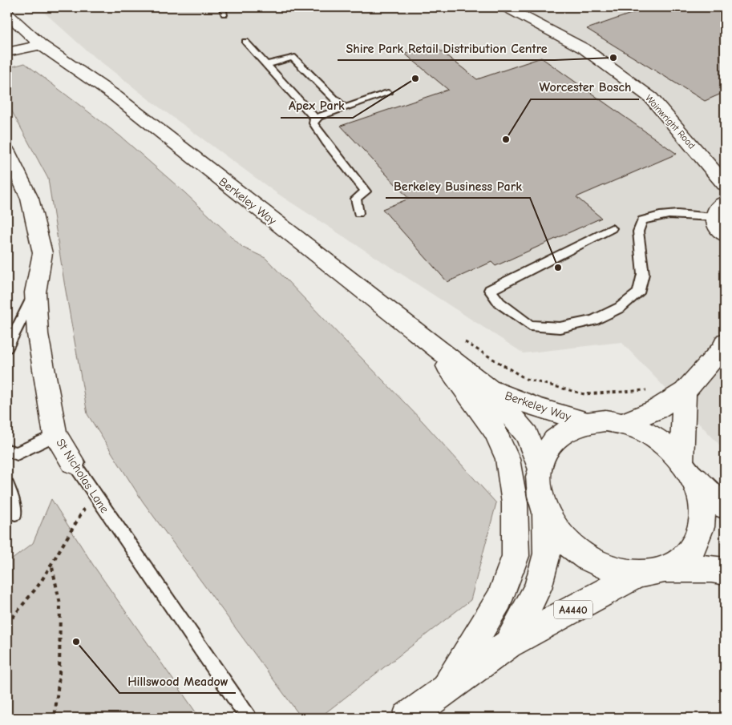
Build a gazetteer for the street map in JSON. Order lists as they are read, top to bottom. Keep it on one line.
{"streets":{"main road":["Wainwright Road","Berkeley Way","St Nicholas Lane","A4440"]},"places":["Shire Park Retail Distribution Centre","Apex Park","Worcester Bosch","Berkeley Business Park","Hillswood Meadow"]}
